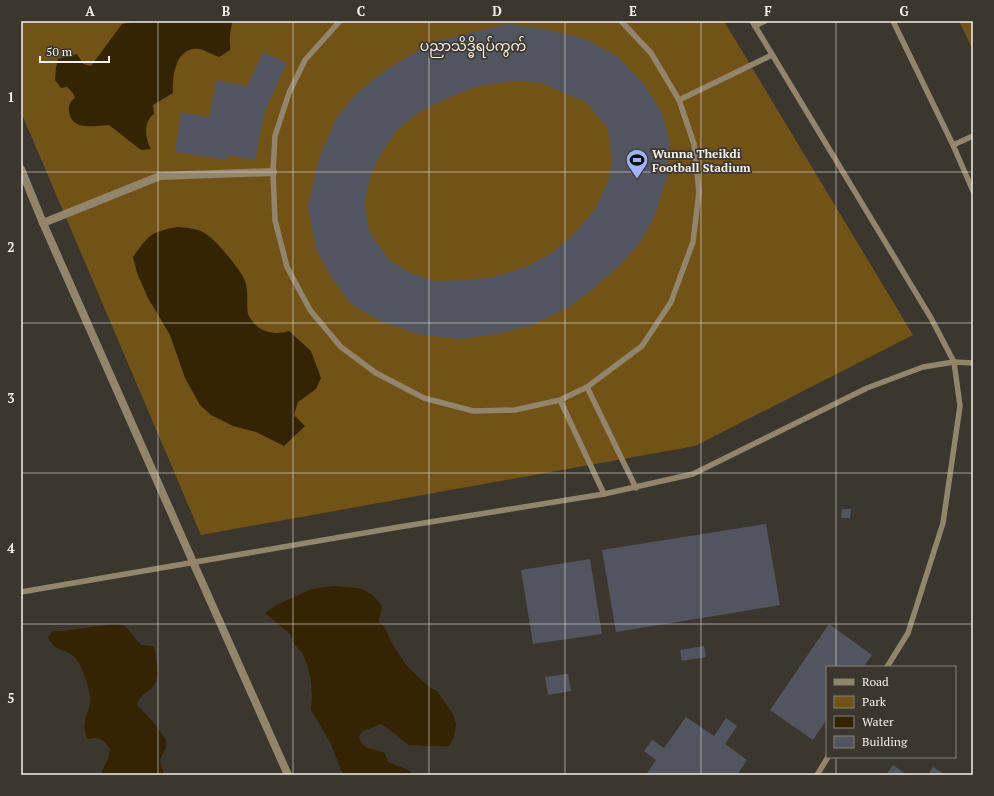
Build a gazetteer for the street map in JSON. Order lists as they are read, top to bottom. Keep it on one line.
{"districts":["ပညာသိဒ္ဓိရပ်ကွက်"],"places":{"sports":["Wunna Theikdi Football Stadium"]},"legend":["Road","Park","Water","Building"],"scale_bar":"50 m","grid":{"columns":["A","B","C","D","E","F","G"],"rows":["1","2","3","4","5"]}}
